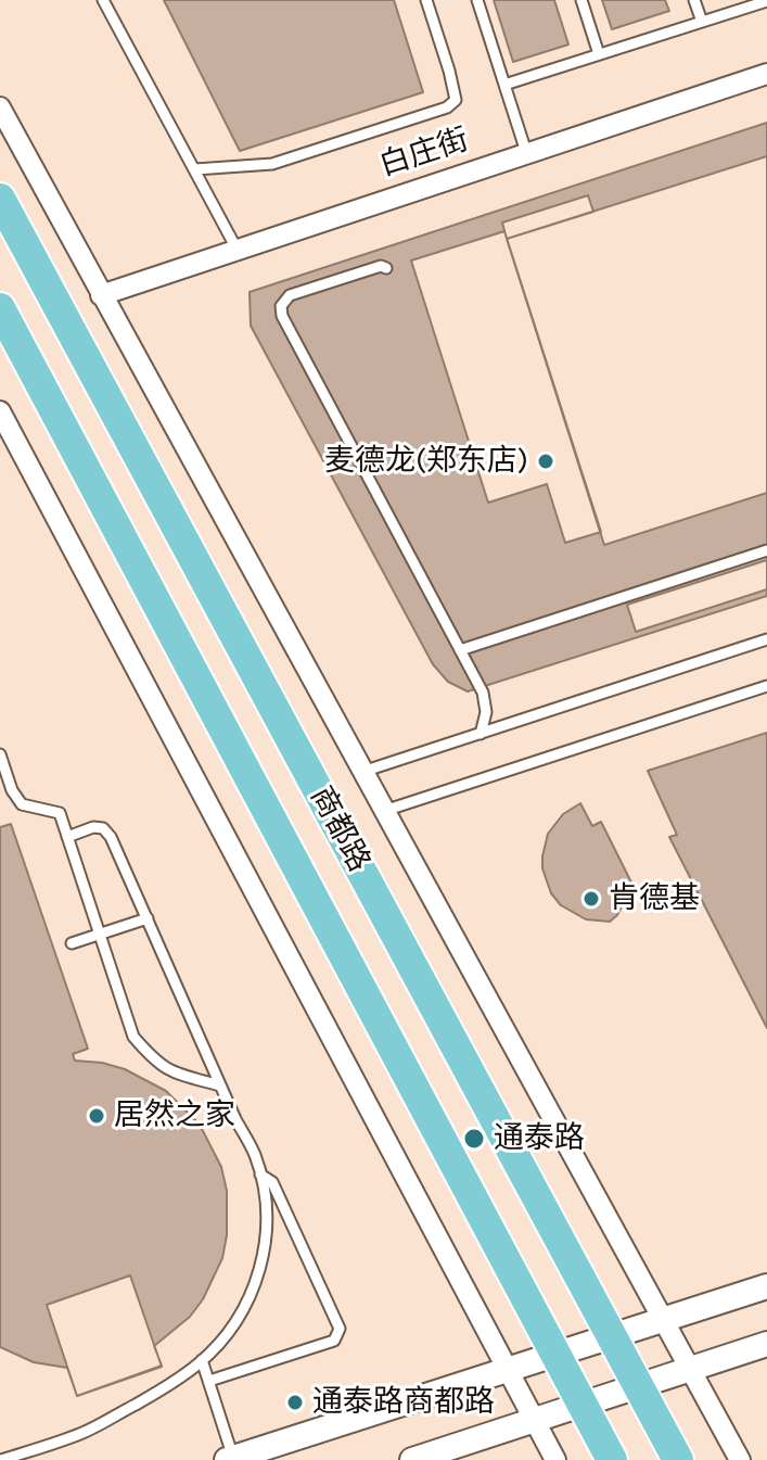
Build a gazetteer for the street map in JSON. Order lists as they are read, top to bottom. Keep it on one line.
{"streets":{"main road":["商都路"],"street":["白庄街"]},"places":["麦德龙(郑东店)","肯德基","居然之家","通泰路","通泰路商都路"]}
